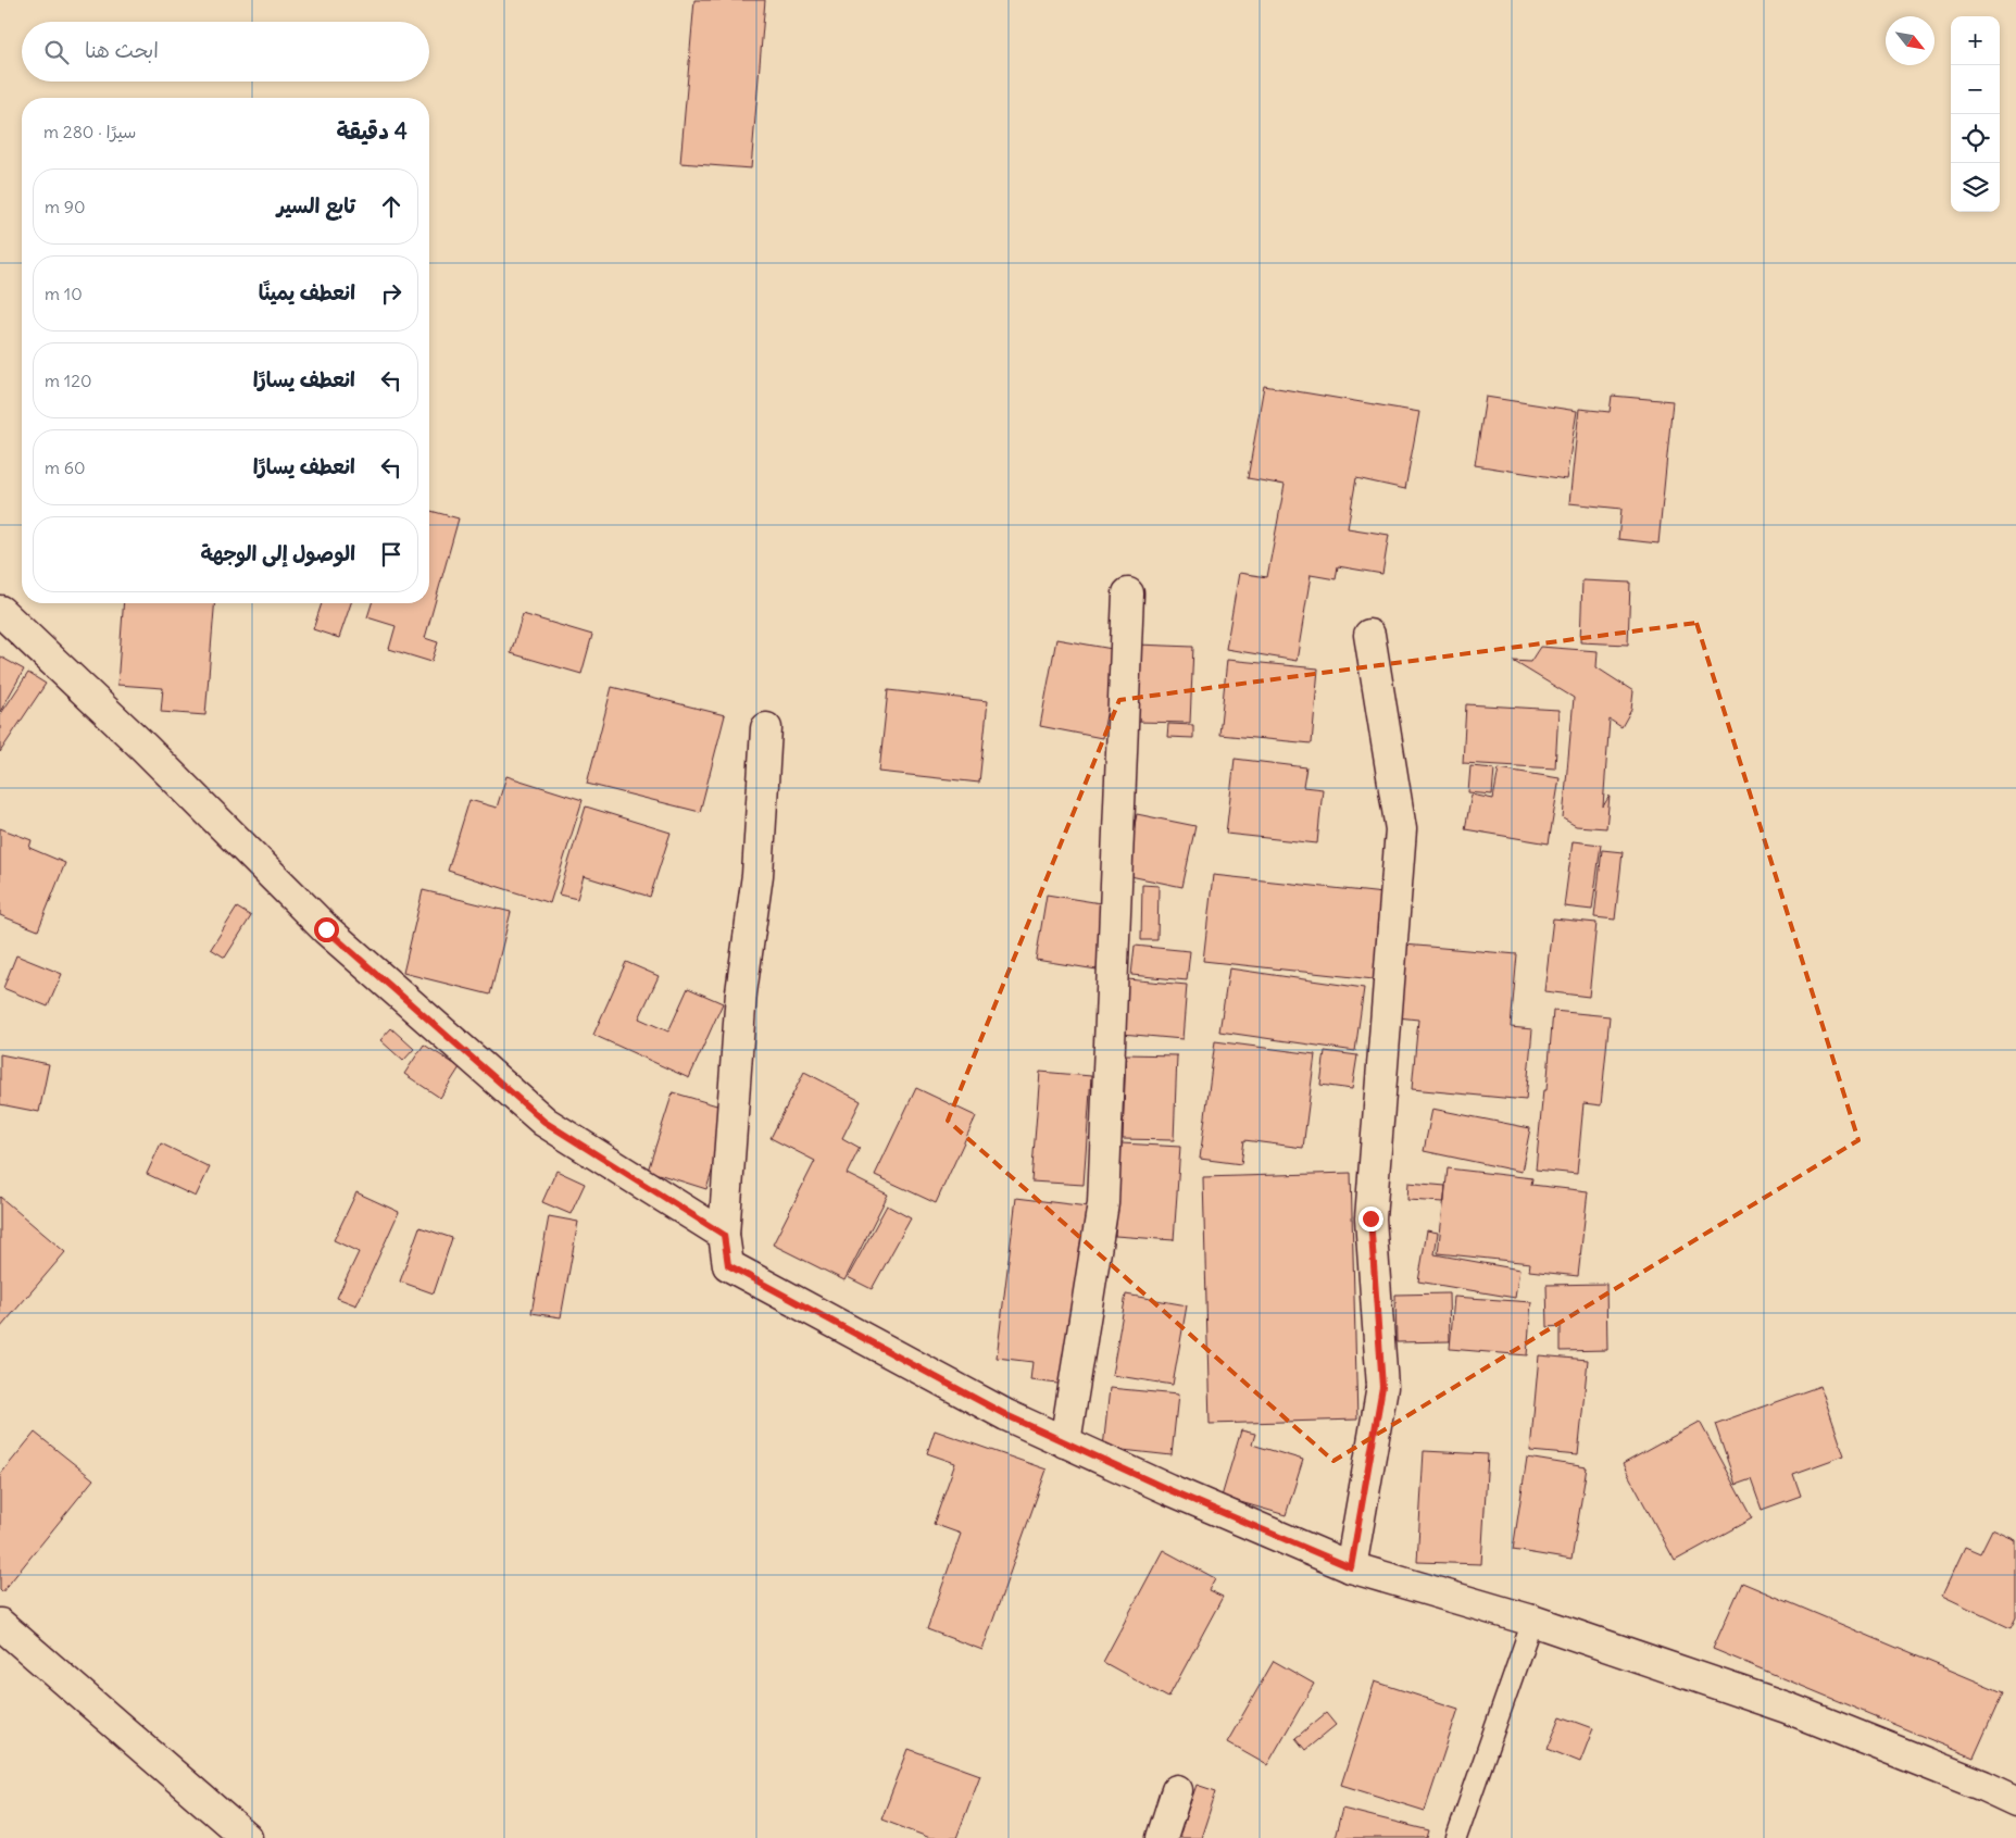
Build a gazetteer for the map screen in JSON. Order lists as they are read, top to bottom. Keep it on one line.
{"north":"bottom right","page":{"map_buttons":["+","−"],"search":"ابحث هنا","heading":["4 دقيقة","سيرًا · 280 m"],"list":[["تابع السير","90 m"],["انعطف يمينًا","10 m"],["انعطف يسارًا","120 m"],["انعطف يسارًا","60 m"],"الوصول إلى الوجهة"]}}
